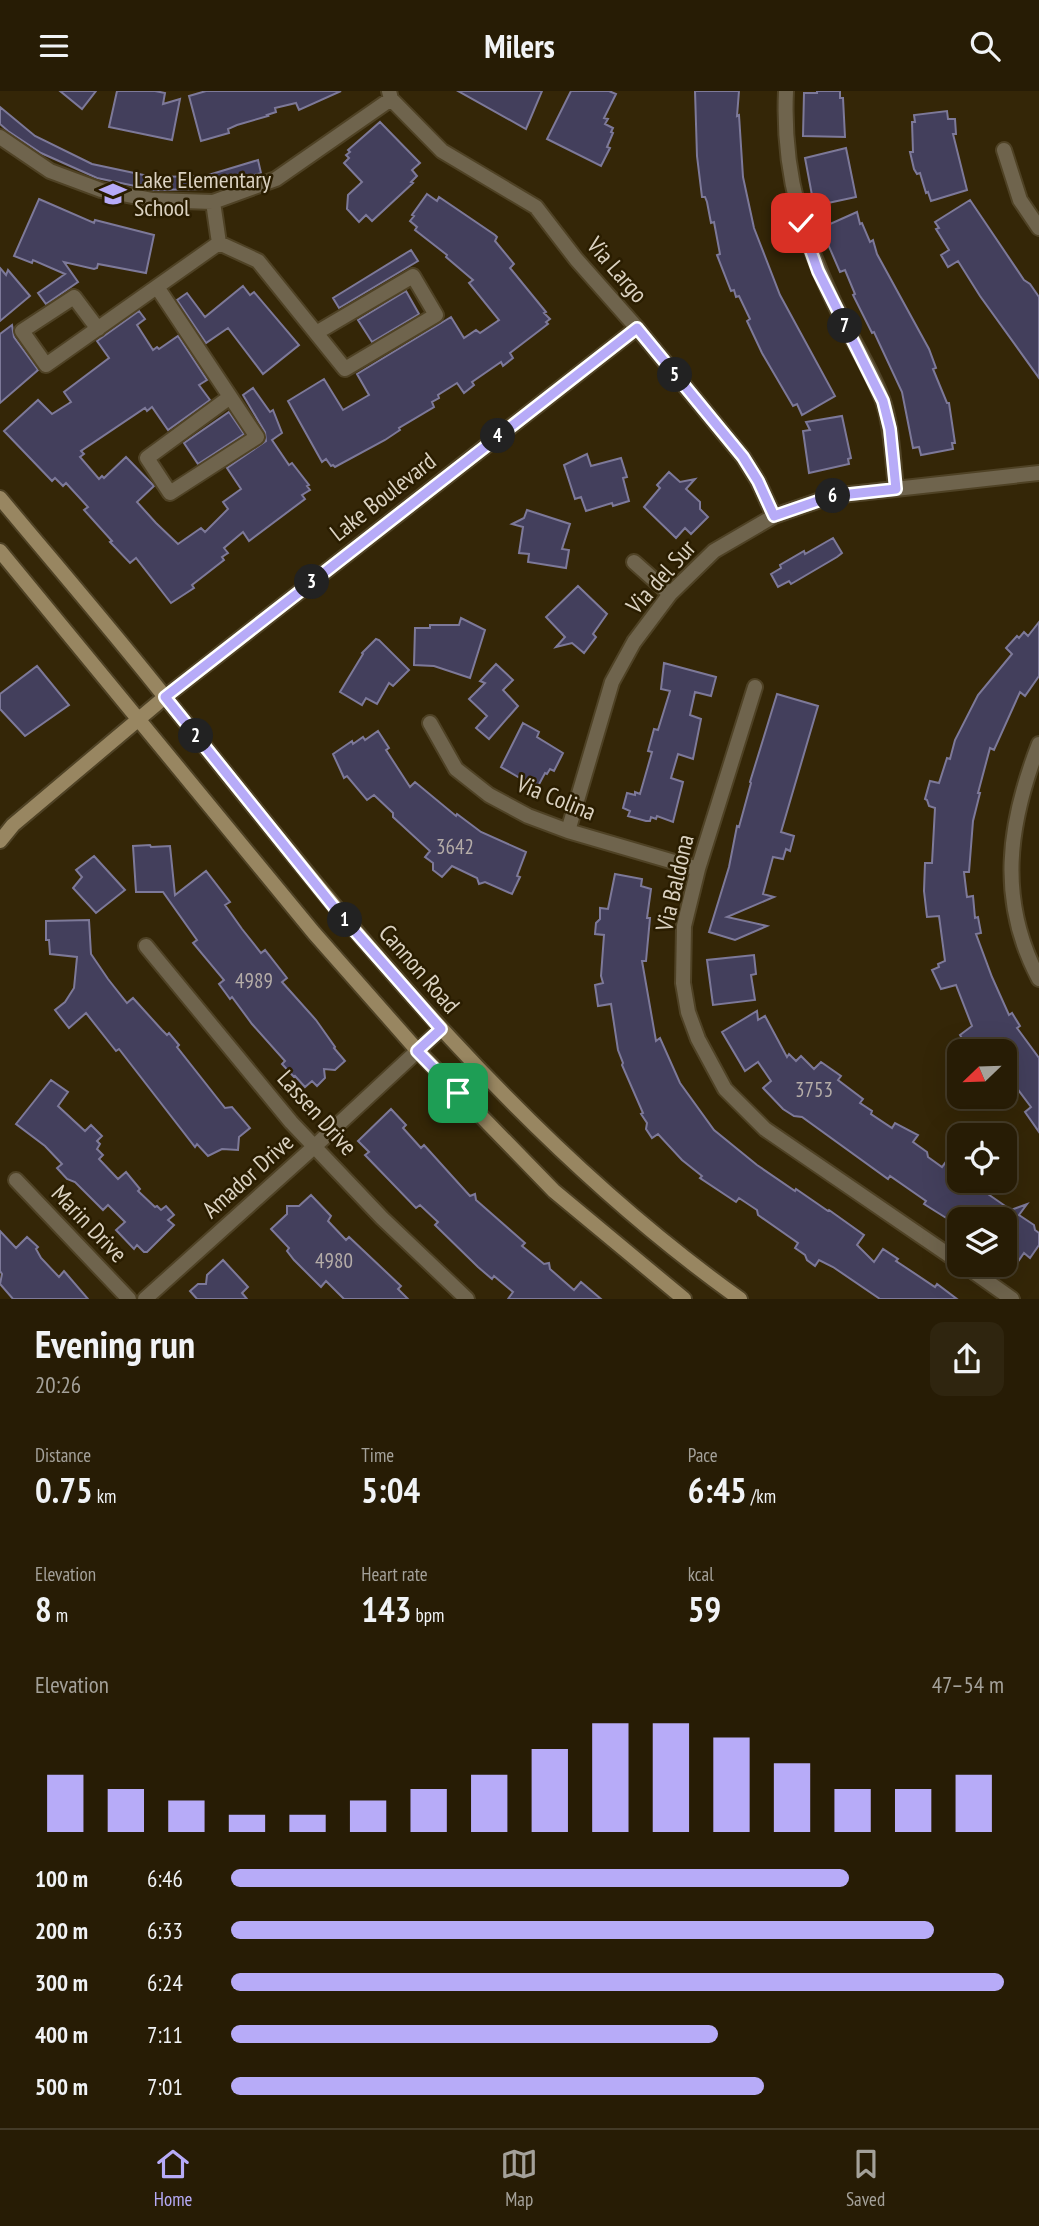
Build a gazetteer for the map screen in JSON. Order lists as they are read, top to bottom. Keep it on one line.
{"streets":{"main road":["Lake Boulevard","Cannon Road"],"street":["Via Largo","Via del Sur","Via Colina","Via Baldona","Lassen Drive","Amador Drive","Marin Drive"]},"crossings":[["Via Largo","Lake Boulevard"],["Via Largo","Via del Sur"],["Lake Boulevard","Cannon Road"],["Via del Sur","Via Colina"],["Via Colina","Via Baldona"],["Cannon Road","Amador Drive"],["Lassen Drive","Amador Drive"]],"places":{"school or university":["Lake Elementary School"]},"house_numbers":["3642","4989","3753","4980"],"north":"bottom left","page":{"header":"Milers","pins":["7","5","4","6","3","2","1"],"heading":["Evening run","20:26"],"stats":[["Distance","0.75 km"],["Time","5:04"],["Pace","6:45 /km"],["Elevation","8 m"],["Heart rate","143 bpm"],["kcal","59"]],"chart":["Elevation","47–54 m"],"list":[{"name":"100 m","note":"6:46"},{"name":"200 m","note":"6:33"},{"name":"300 m","note":"6:24"},{"name":"400 m","note":"7:11"},{"name":"500 m","note":"7:01"}],"tabs":["Home","Map","Saved"]}}
